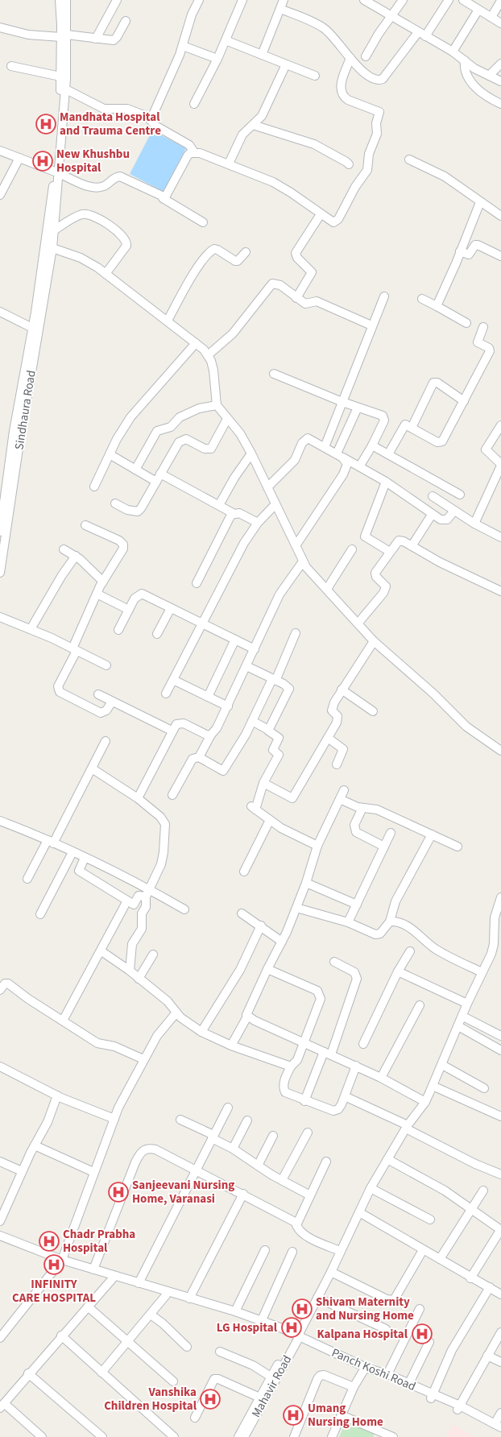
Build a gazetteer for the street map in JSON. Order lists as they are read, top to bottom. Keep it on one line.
{"streets":{"street":["Sindhaura Road","Panch Koshi Road","Mahavir Road"]},"crossings":[["Panch Koshi Road","Mahavir Road"]],"places":{"hospital":["Mandhata Hospital and Trauma Centre","New Khushbu Hospital","Sanjeevani Nursing Home, Varanasi","Chadr Prabha Hospital","INFINITY CARE HOSPITAL","Shivam Maternity and Nursing Home","LG Hospital","Kalpana Hospital","Vanshika Children Hospital","Umang Nursing Home"]}}
